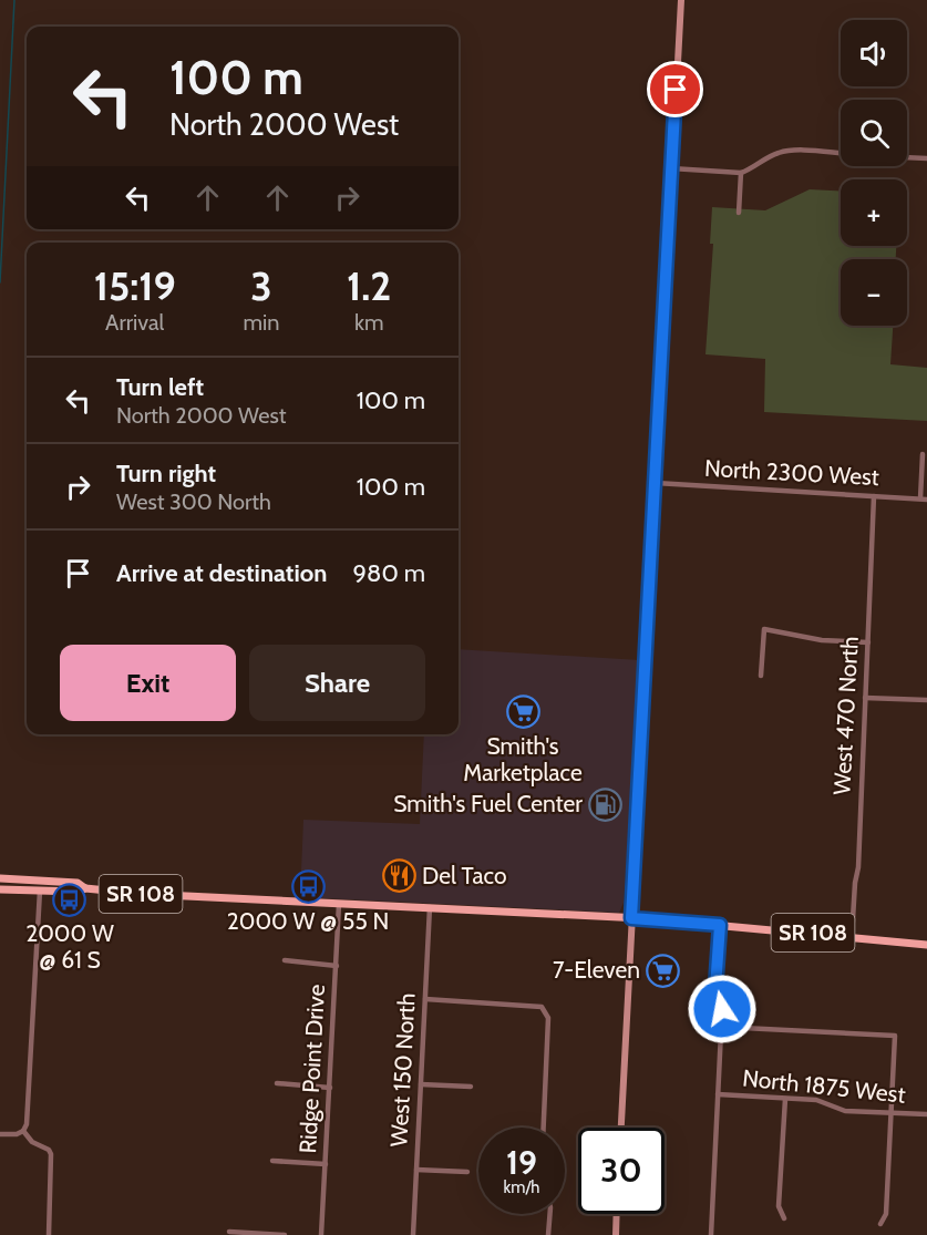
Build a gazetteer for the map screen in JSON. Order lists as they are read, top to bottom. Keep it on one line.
{"streets":{"main road":["SR 108"],"street":["North 2300 West","West 470 North","Ridge Point Drive","West 150 North","North 1875 West"]},"crossings":[["North 2300 West","West 470 North"],["West 470 North","SR 108"],["SR 108","Ridge Point Drive"],["SR 108","West 150 North"]],"places":{"supermarket":["Smith's Marketplace","7-Eleven"],"fuel station":["Smith's Fuel Center"],"restaurant":["Del Taco"],"bus stop":["2000 W @ 55 N","2000 W @ 61 S"]},"page":{"map_buttons":["+","−"],"turn":["100 m","North 2000 West"],"eta":["15:19","Arrival","3","min","1.2","km"],"list":[{"name":"Turn left","note":"North 2000 West","value":"100 m"},{"name":"Turn right","note":"West 300 North","value":"100 m"},{"name":"Arrive at destination","value":"980 m"}],"buttons":["Exit","Share"],"speed":"19 km/h","limit":"30"}}
